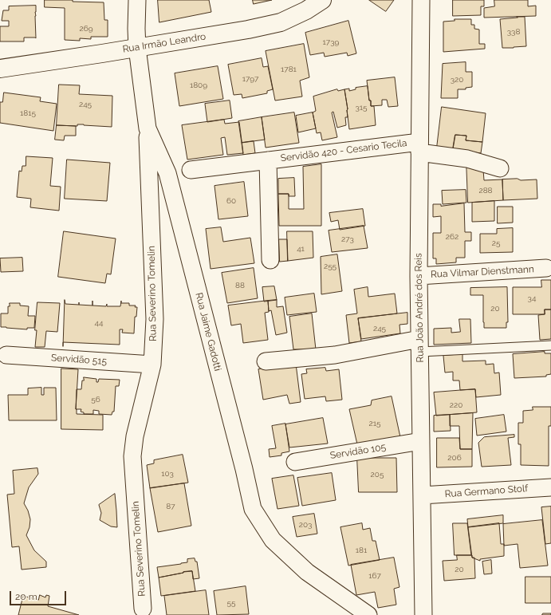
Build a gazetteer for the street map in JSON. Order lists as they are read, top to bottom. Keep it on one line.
{"streets":{"street":["Rua Irmão Leandro","Servidão 420 - Cesario Tecila","Rua Vilmar Dienstmann","Rua Severino Tomelin","Rua João André dos Reis","Rua Jaime Gadotti","Servidão 515","Servidão 105","Rua Germano Stolf"]},"crossings":[["Rua Irmão Leandro","Rua Jaime Gadotti"],["Servidão 420 - Cesario Tecila","Rua João André dos Reis"],["Rua Vilmar Dienstmann","Rua João André dos Reis"],["Rua Severino Tomelin","Rua Jaime Gadotti"],["Rua Severino Tomelin","Servidão 515"],["Rua João André dos Reis","Servidão 105"],["Rua João André dos Reis","Rua Germano Stolf"]],"house_numbers":["269","338","1739","1781","1797","320","1809","245","315","1815","288","60","262","273","25","41","255","88","34","20","44","245","56","220","215","206","103","205","87","203","181","20","167","55"],"scale_bar":"20 m"}
